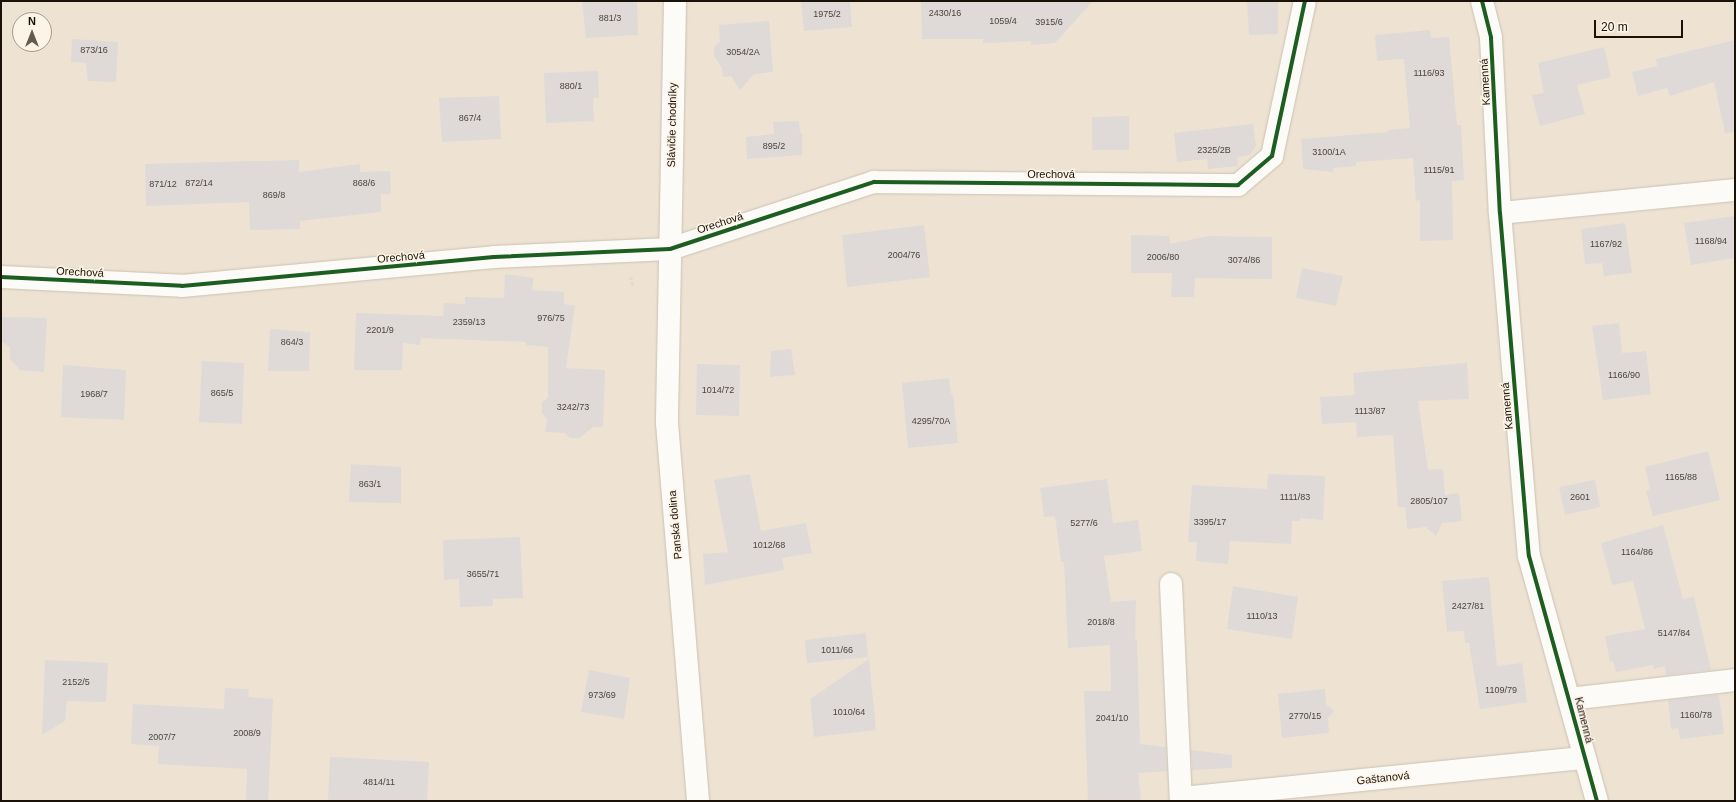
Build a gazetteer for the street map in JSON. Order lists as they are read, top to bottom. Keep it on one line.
{"streets":{"street":["Kamenná","Slávičie chodníky","Orechová","Panská dolina","Gaštanová"]},"crossings":[["Kamenná","Gaštanová"],["Slávičie chodníky","Orechová"],["Slávičie chodníky","Panská dolina"],["Orechová","Panská dolina"]],"house_numbers":["2430/16","1975/2","881/3","1059/4","3915/6","873/16","3054/2A","1116/93","880/1","867/4","895/2","2325/2B","3100/1A","1115/91","872/14","868/6","871/12","869/8","1168/94","1167/92","2004/76","2006/80","3074/86","976/75","2359/13","2201/9","864/3","1166/90","1014/72","865/5","1968/7","3242/73","1113/87","4295/70A","1165/88","863/1","1111/83","2601","2805/107","3395/17","5277/6","1012/68","1164/86","3655/71","2427/81","1110/13","2018/8","5147/84","1011/66","2152/5","1109/79","973/69","1010/64","1160/78","2770/15","2041/10","2008/9","2007/7","4814/11"],"scale_bar":"20 m","north":"top"}
